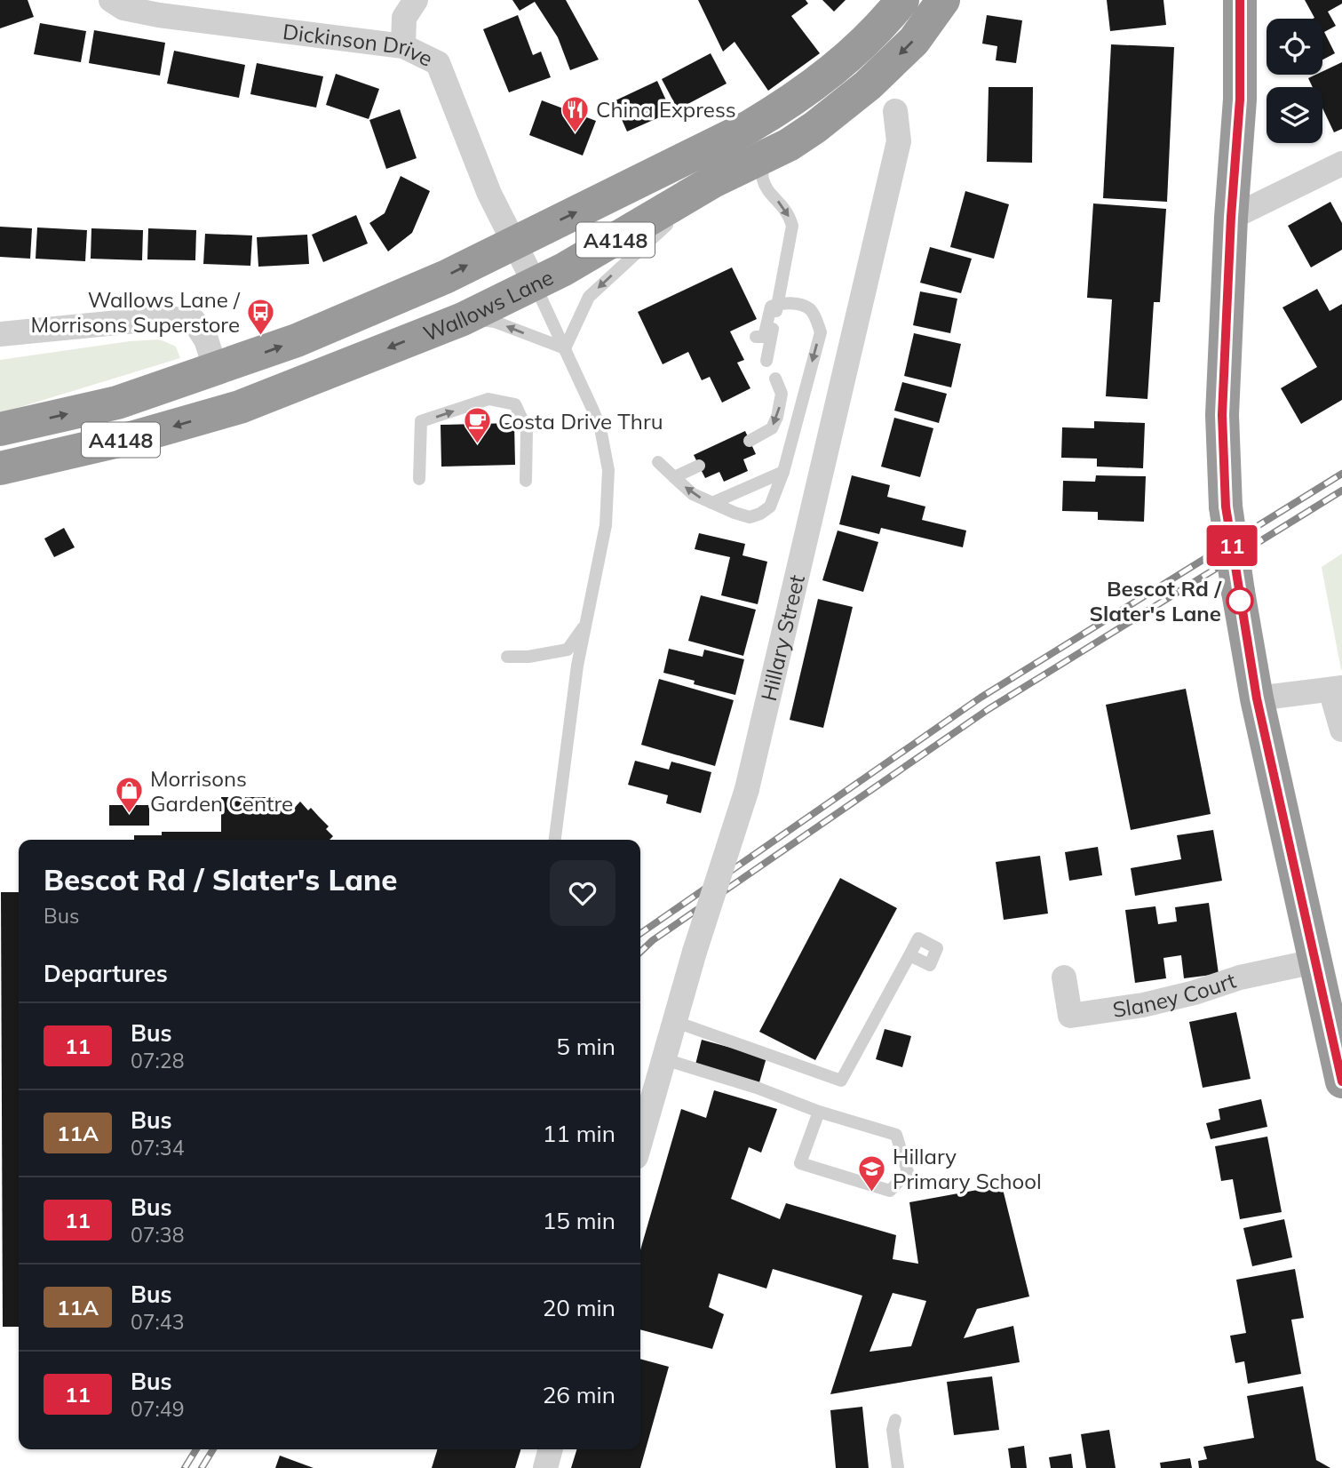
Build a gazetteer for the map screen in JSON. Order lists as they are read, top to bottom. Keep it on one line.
{"streets":{"highway":["A4148","Wallows Lane"],"street":["Dickinson Drive","Hillary Street","Slaney Court"]},"crossings":[["Dickinson Drive","Wallows Lane"]],"places":{"restaurant":["China Express"],"bus stop":["Wallows Lane / Morrisons Superstore"],"cafe":["Costa Drive Thru"],"other":["Bescot Rd / Slater's Lane"],"shop":["Morrisons Garden Centre"],"school or university":["Hillary Primary School"]},"lines":["bus line 11"],"page":{"on_map":"11","heading":[["Bescot Rd / Slater's Lane","Bus"],"Departures"],"list":[{"mark":"11","name":"Bus","note":"07:28","value":"5 min"},{"mark":"11A","name":"Bus","note":"07:34","value":"11 min"},{"mark":"11","name":"Bus","note":"07:38","value":"15 min"},{"mark":"11A","name":"Bus","note":"07:43","value":"20 min"},{"mark":"11","name":"Bus","note":"07:49","value":"26 min"}]}}
